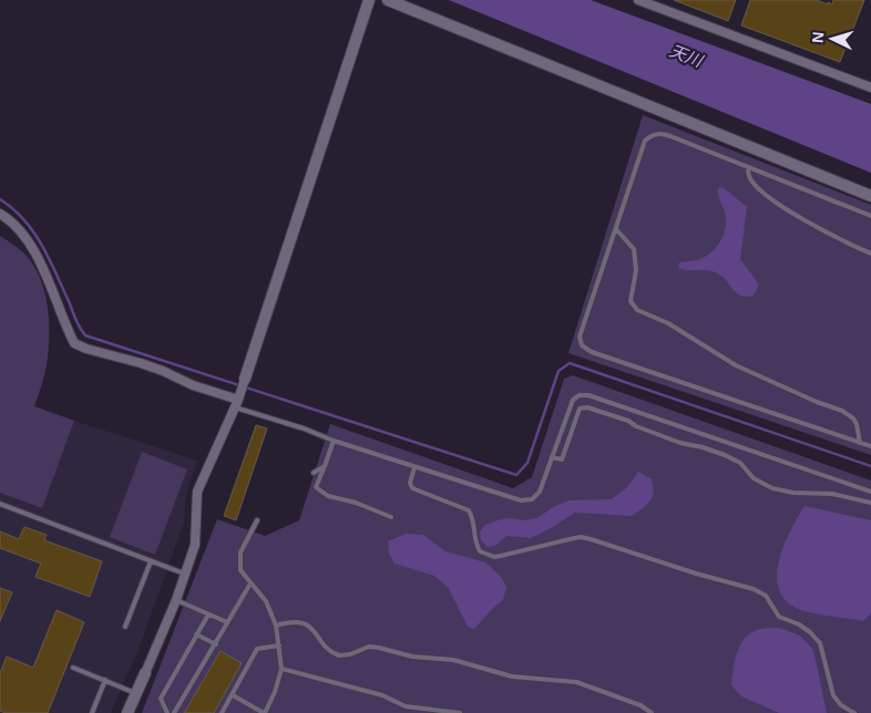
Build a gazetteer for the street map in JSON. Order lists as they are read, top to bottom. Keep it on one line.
{"water":["天川"],"north":"left"}
